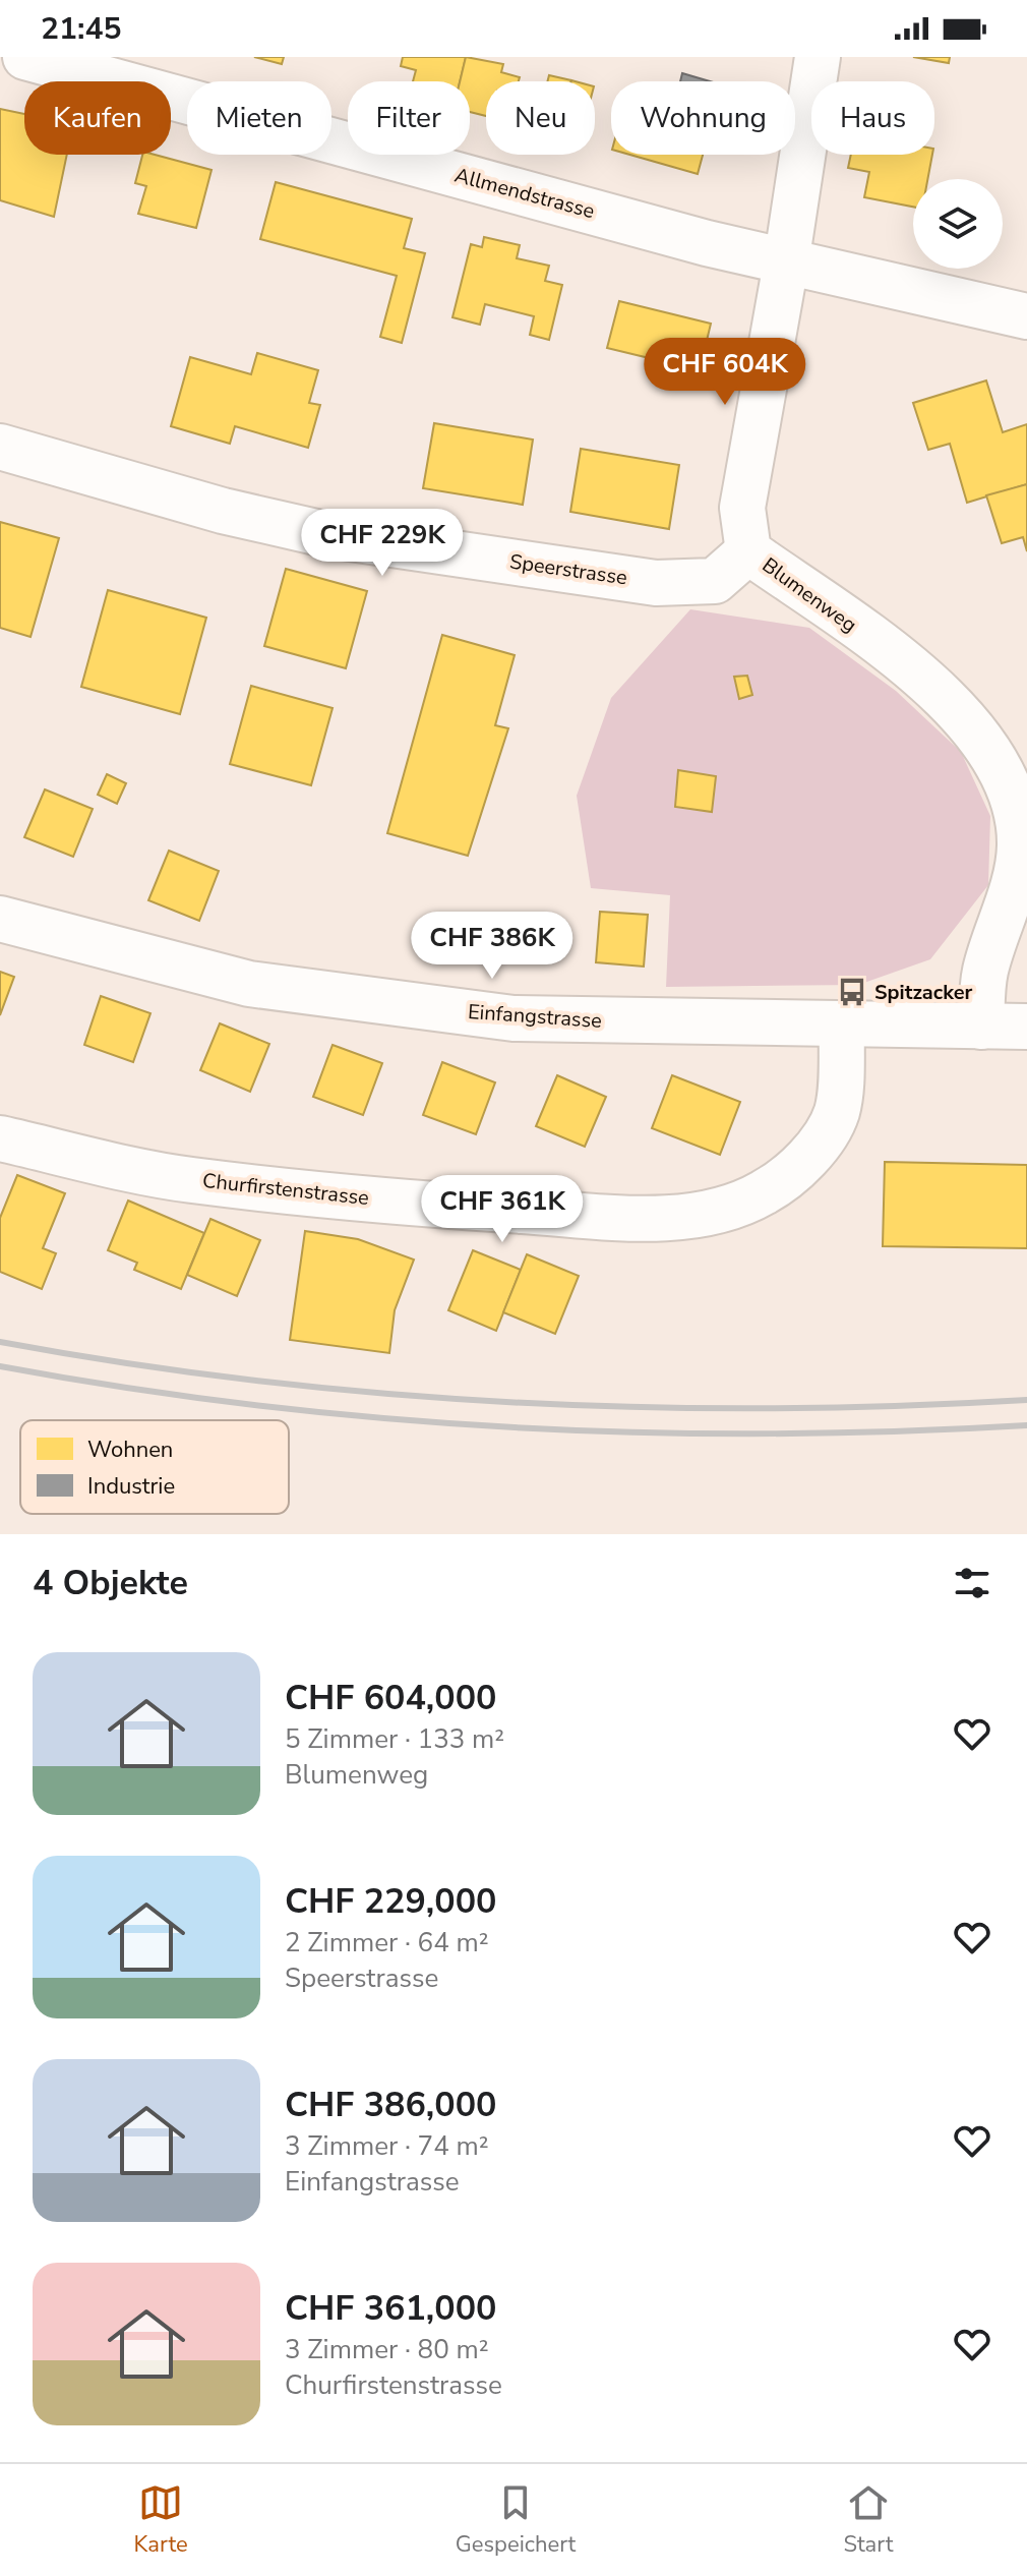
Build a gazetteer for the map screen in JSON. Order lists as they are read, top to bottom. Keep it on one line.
{"streets":{"street":["Allmendstrasse","Speerstrasse","Blumenweg","Einfangstrasse","Churfirstenstrasse"]},"crossings":[["Allmendstrasse","Blumenweg"],["Speerstrasse","Blumenweg"],["Blumenweg","Einfangstrasse"],["Einfangstrasse","Churfirstenstrasse"]],"places":{"bus stop":["Spitzacker"]},"legend":["Wohnen","Industrie"],"page":{"status":"21:45","chip":["Kaufen","Mieten","Filter","Neu","Wohnung","Haus"],"price":["CHF 604K","CHF 229K","CHF 386K","CHF 361K"],"heading":"4 Objekte","list":[{"name":"CHF 604,000","note":"5 Zimmer · 133 m² · Blumenweg"},{"name":"CHF 229,000","note":"2 Zimmer · 64 m² · Speerstrasse"},{"name":"CHF 386,000","note":"3 Zimmer · 74 m² · Einfangstrasse"},{"name":"CHF 361,000","note":"3 Zimmer · 80 m² · Churfirstenstrasse"}],"tabs":["Karte","Gespeichert","Start"]}}
